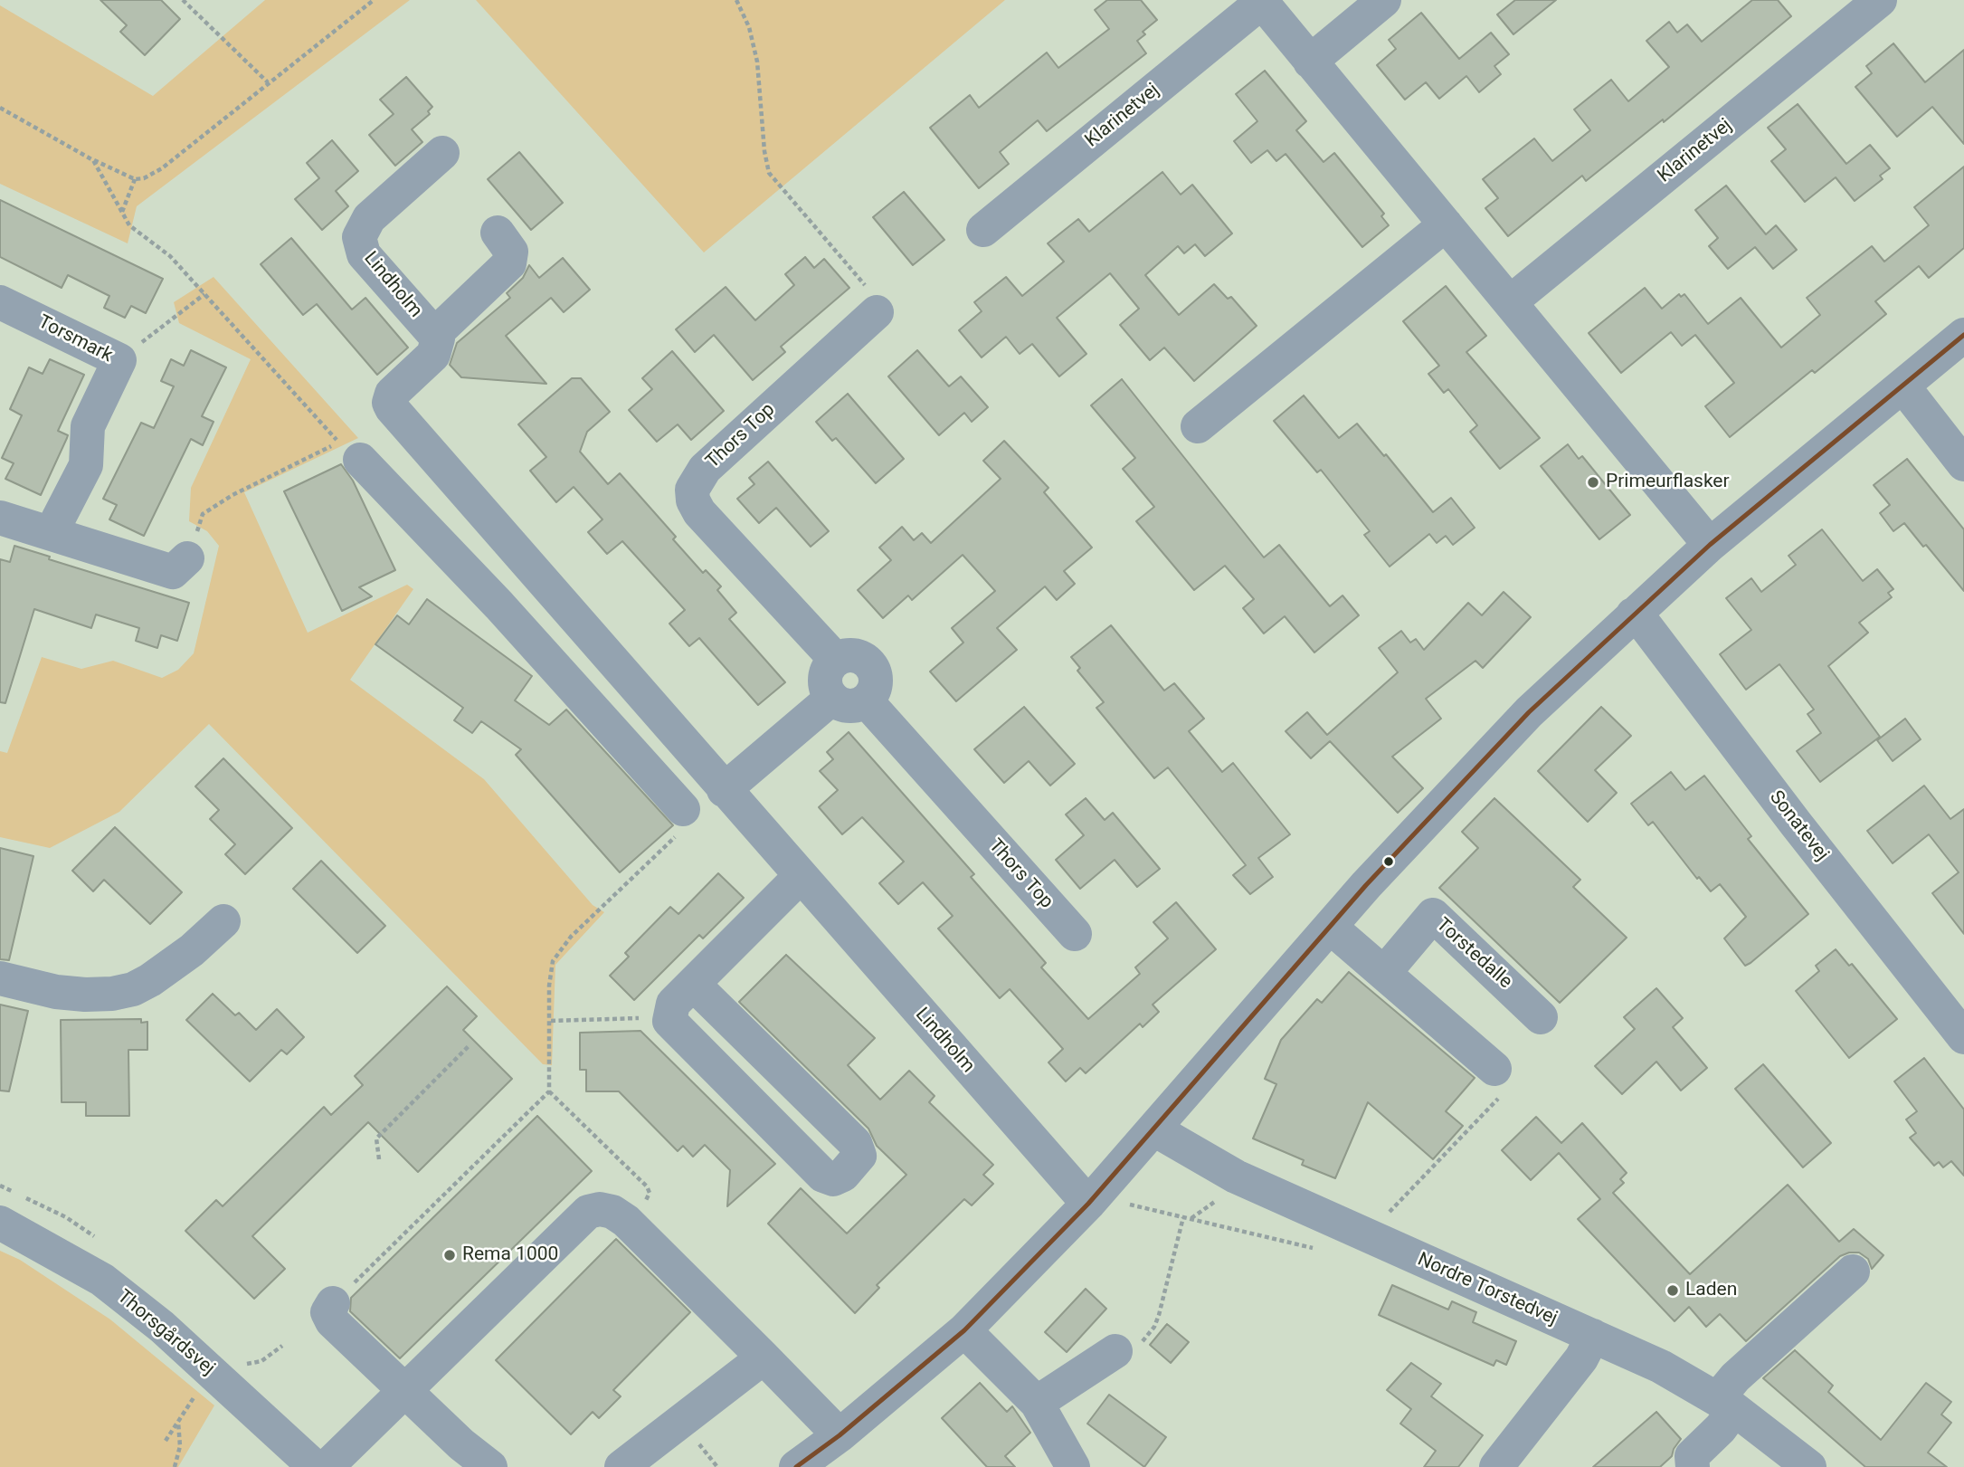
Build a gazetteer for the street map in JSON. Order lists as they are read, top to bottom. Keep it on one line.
{"streets":{"street":["Klarinetvej","Lindholm","Torsmark","Thors Top","Sonatevej","Torstedalle","Nordre Torstedvej","Thorsgårdsvej"]},"places":["Primeurflasker","Rema 1000","Laden"]}
